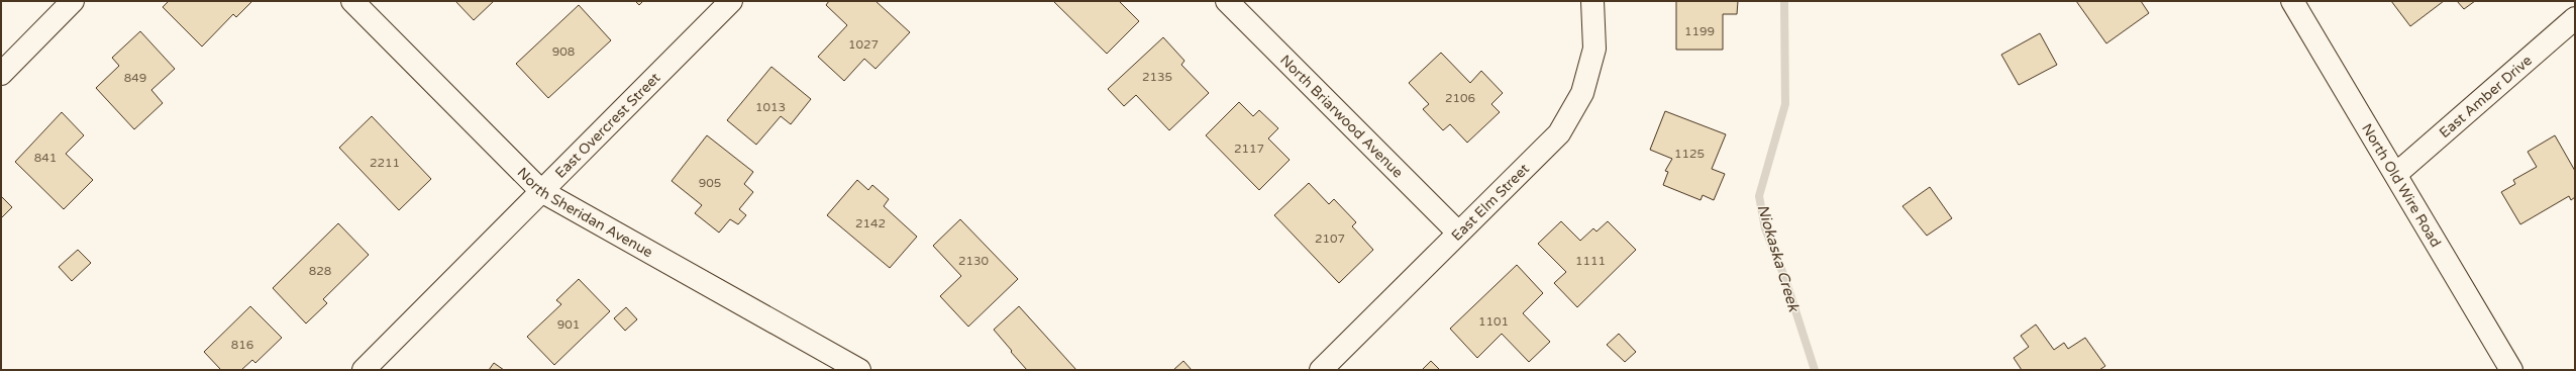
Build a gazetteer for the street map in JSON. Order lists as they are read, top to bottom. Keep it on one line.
{"streets":{"street":["East Amber Drive","North Briarwood Avenue","East Overcrest Street","North Old Wire Road","East Elm Street","North Sheridan Avenue"]},"crossings":[["East Amber Drive","North Old Wire Road"],["North Briarwood Avenue","East Elm Street"],["East Overcrest Street","North Sheridan Avenue"]],"water":["Niokaska Creek"],"house_numbers":["1199","1027","908","2135","849","2106","1013","2117","1125","841","2211","905","2142","2107","2130","1111","828","1101","901","816"]}
